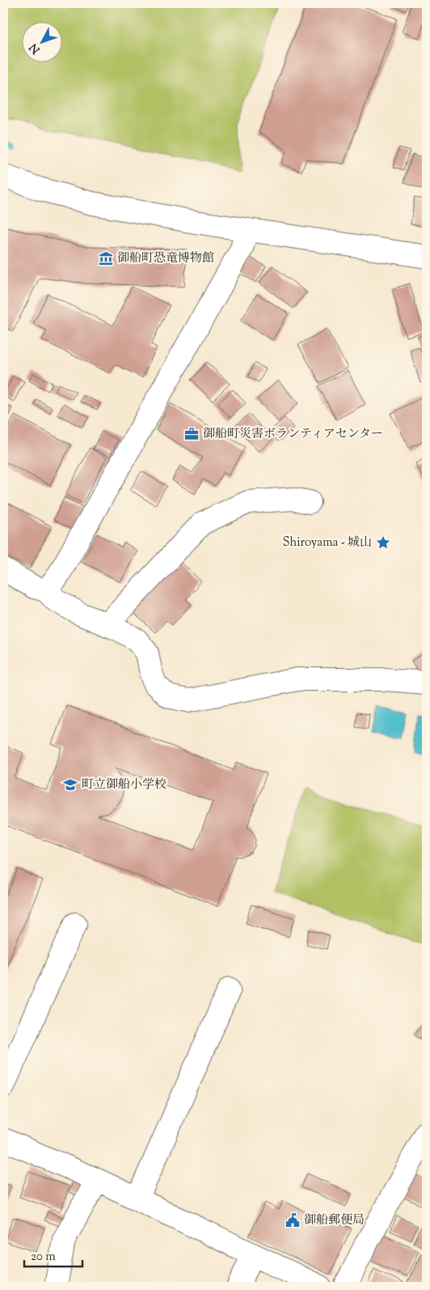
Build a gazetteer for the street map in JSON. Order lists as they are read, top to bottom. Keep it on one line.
{"places":{"museum":["御船町恐竜博物館"],"office":["御船町災害ボランティアセンター"],"place":["Shiroyama - 城山"],"school or university":["町立御船小学校"],"public building":["御船郵便局"]},"scale_bar":"20 m","north":"bottom left"}
